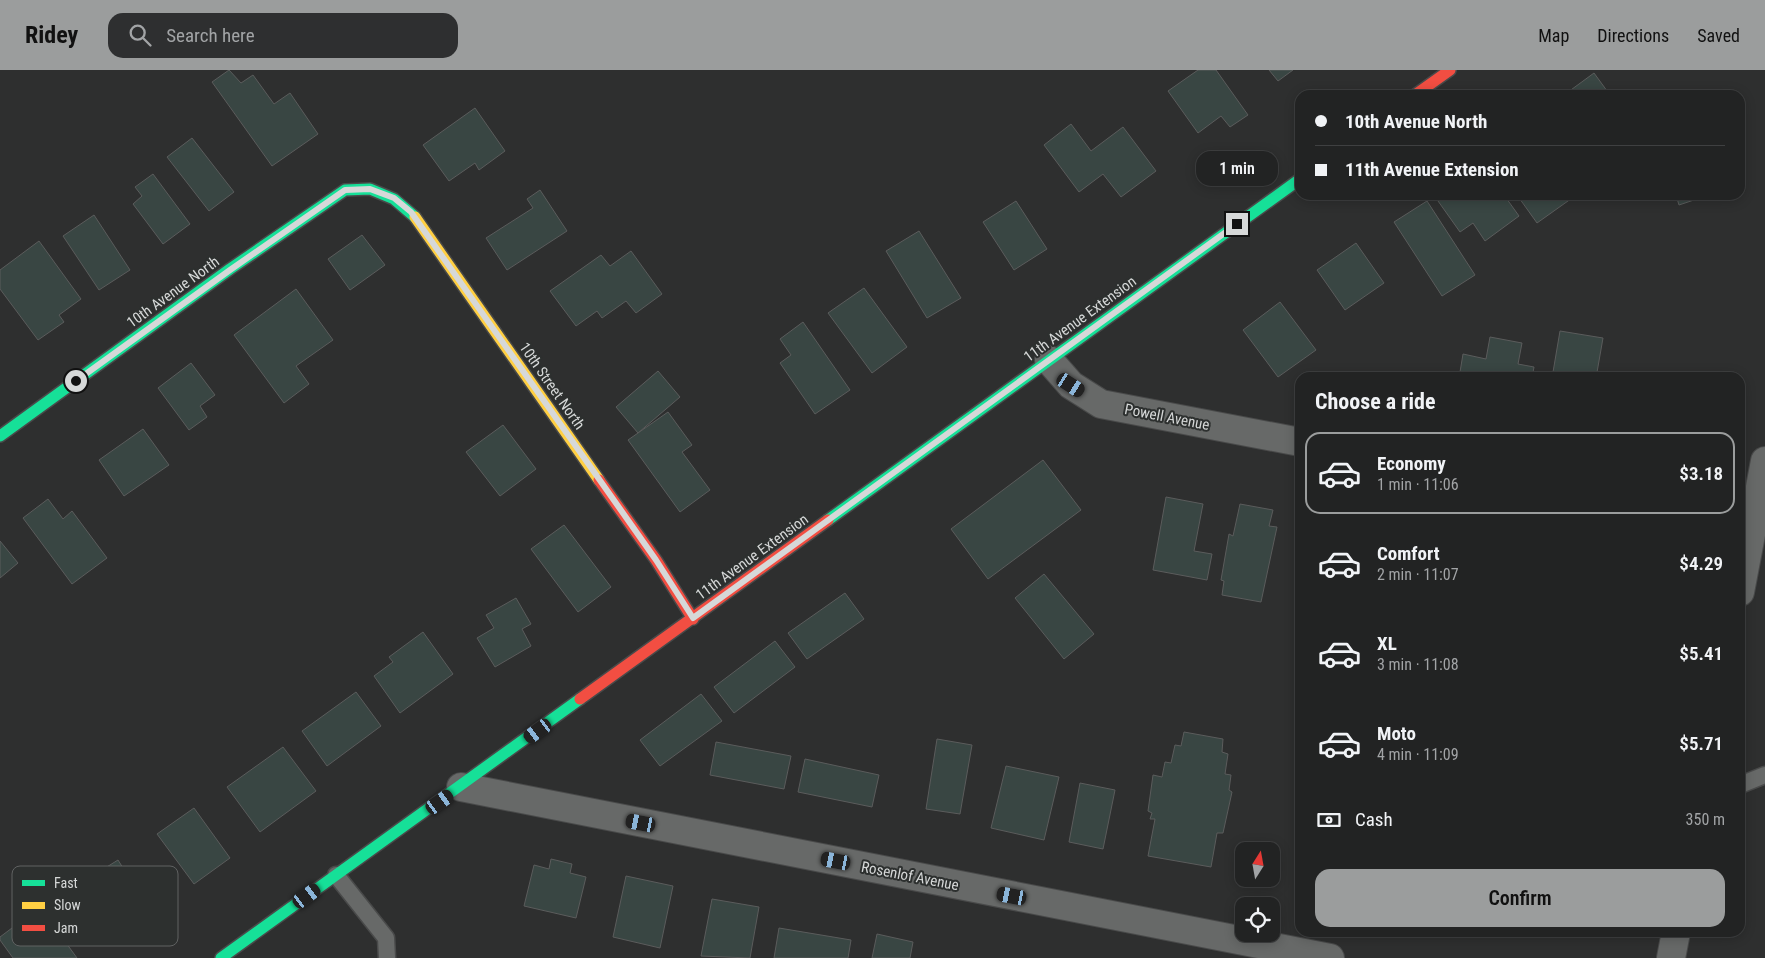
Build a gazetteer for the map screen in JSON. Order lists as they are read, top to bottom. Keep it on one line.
{"streets":{"street":["10th Avenue North","11th Avenue Extension","10th Street North","Powell Avenue","Rosenlof Avenue"]},"crossings":[["10th Avenue North","10th Street North"],["11th Avenue Extension","10th Street North"],["11th Avenue Extension","Powell Avenue"],["11th Avenue Extension","Rosenlof Avenue"]],"legend":["Fast","Slow","Jam"],"north":"top","page":{"header":"Ridey","search":"Search here","nav":["Map","Directions","Saved"],"banner":["10th Avenue North","11th Avenue Extension"],"bubble":"1 min","heading":"Choose a ride","list":[{"name":"Economy","note":"1 min · 11:06","value":"$3.18"},{"name":"Comfort","note":"2 min · 11:07","value":"$4.29"},{"name":"XL","note":"3 min · 11:08","value":"$5.41"},{"name":"Moto","note":"4 min · 11:09","value":"$5.71"}],"pay":["Cash","350 m"],"buttons":"Confirm"}}
